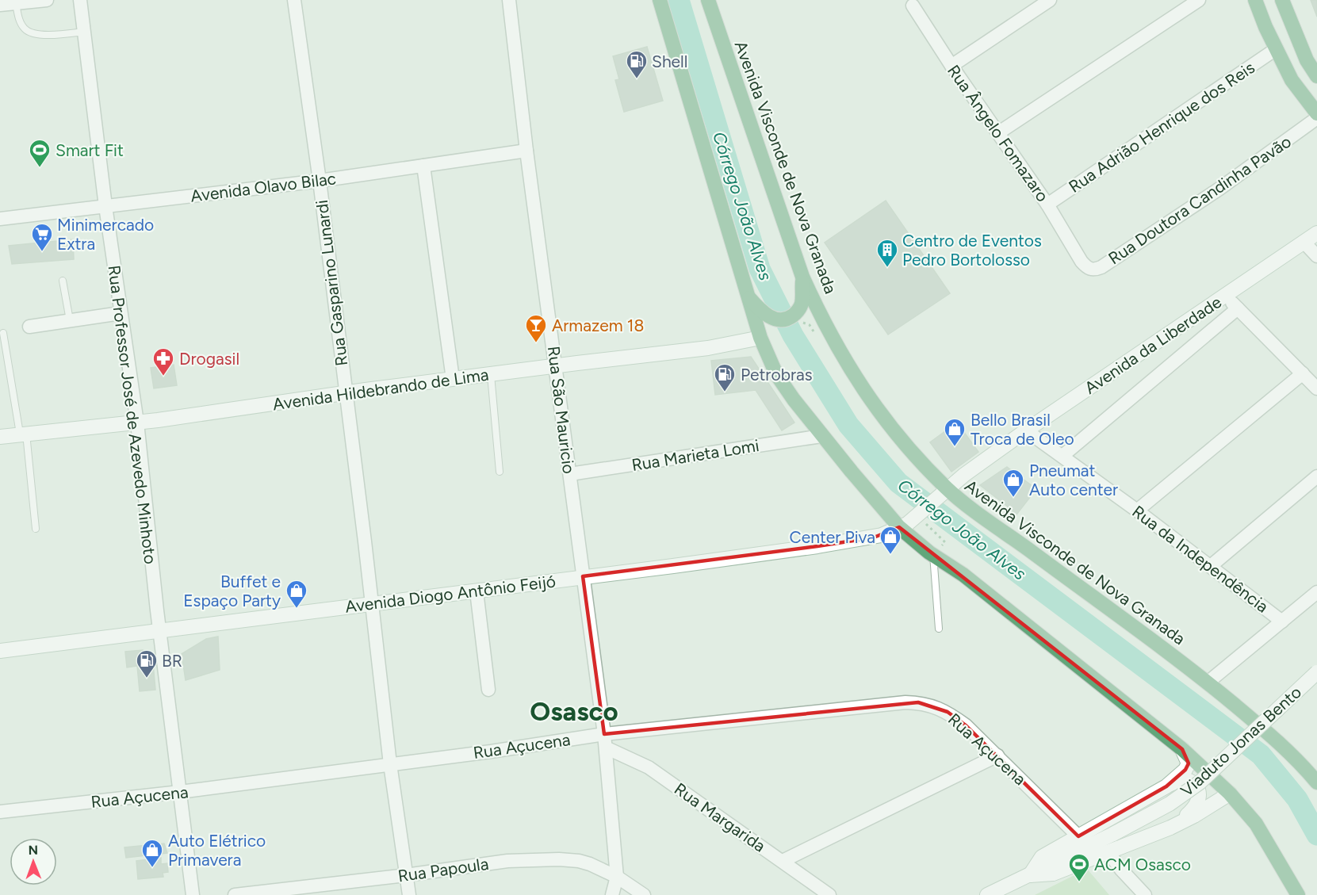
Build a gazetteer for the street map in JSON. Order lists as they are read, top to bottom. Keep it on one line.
{"streets":{"main road":["Avenida Visconde de Nova Granada","Avenida da Liberdade","Avenida Hildebrando de Lima","Avenida Diogo Antônio Feijó","Viaduto Jonas Bento"],"street":["Rua Adrião Henrique dos Reis","Rua Ângelo Fomazaro","Avenida Olavo Bilac","Rua Doutora Candinha Pavão","Rua Gasparino Lunardi","Rua São Mauricio","Rua Professor José de Azevedo Minhoto","Rua Marieta Lomi","Rua da Independência","Rua Açucena","Rua Margarida","Rua Papoula"]},"crossings":[["Rua Adrião Henrique dos Reis","Rua Ângelo Fomazaro"],["Rua Ângelo Fomazaro","Rua Doutora Candinha Pavão"],["Avenida Visconde de Nova Granada","Avenida da Liberdade"],["Avenida Olavo Bilac","Rua Gasparino Lunardi"],["Avenida Olavo Bilac","Rua São Mauricio"],["Avenida Olavo Bilac","Rua Professor José de Azevedo Minhoto"],["Rua Gasparino Lunardi","Avenida Hildebrando de Lima"],["Rua Gasparino Lunardi","Avenida Diogo Antônio Feijó"],["Rua Gasparino Lunardi","Rua Açucena"],["Rua Gasparino Lunardi","Rua Papoula"],["Avenida da Liberdade","Rua da Independência"],["Avenida da Liberdade","Avenida Diogo Antônio Feijó"],["Avenida Hildebrando de Lima","Rua São Mauricio"],["Avenida Hildebrando de Lima","Rua Professor José de Azevedo Minhoto"],["Rua São Mauricio","Rua Marieta Lomi"],["Rua São Mauricio","Avenida Diogo Antônio Feijó"],["Rua São Mauricio","Rua Açucena"],["Rua São Mauricio","Rua Margarida"],["Rua São Mauricio","Rua Papoula"],["Rua Professor José de Azevedo Minhoto","Avenida Diogo Antônio Feijó"],["Rua Professor José de Azevedo Minhoto","Rua Açucena"],["Rua Açucena","Rua Margarida"]],"districts":["Osasco"],"water":["Córrego João Alves"],"places":{"fuel station":["Shell","Petrobras","BR"],"sports":["Smart Fit","ACM Osasco"],"supermarket":["Minimercado Extra"],"building":["Centro de Eventos Pedro Bortolosso"],"bar":["Armazem 18"],"pharmacy":["Drogasil"],"shop":["Bello Brasil Troca de Oleo","Pneumat Auto center","Center Piva","Buffet e Espaço Party","Auto Elétrico Primavera"]},"north":"top"}
